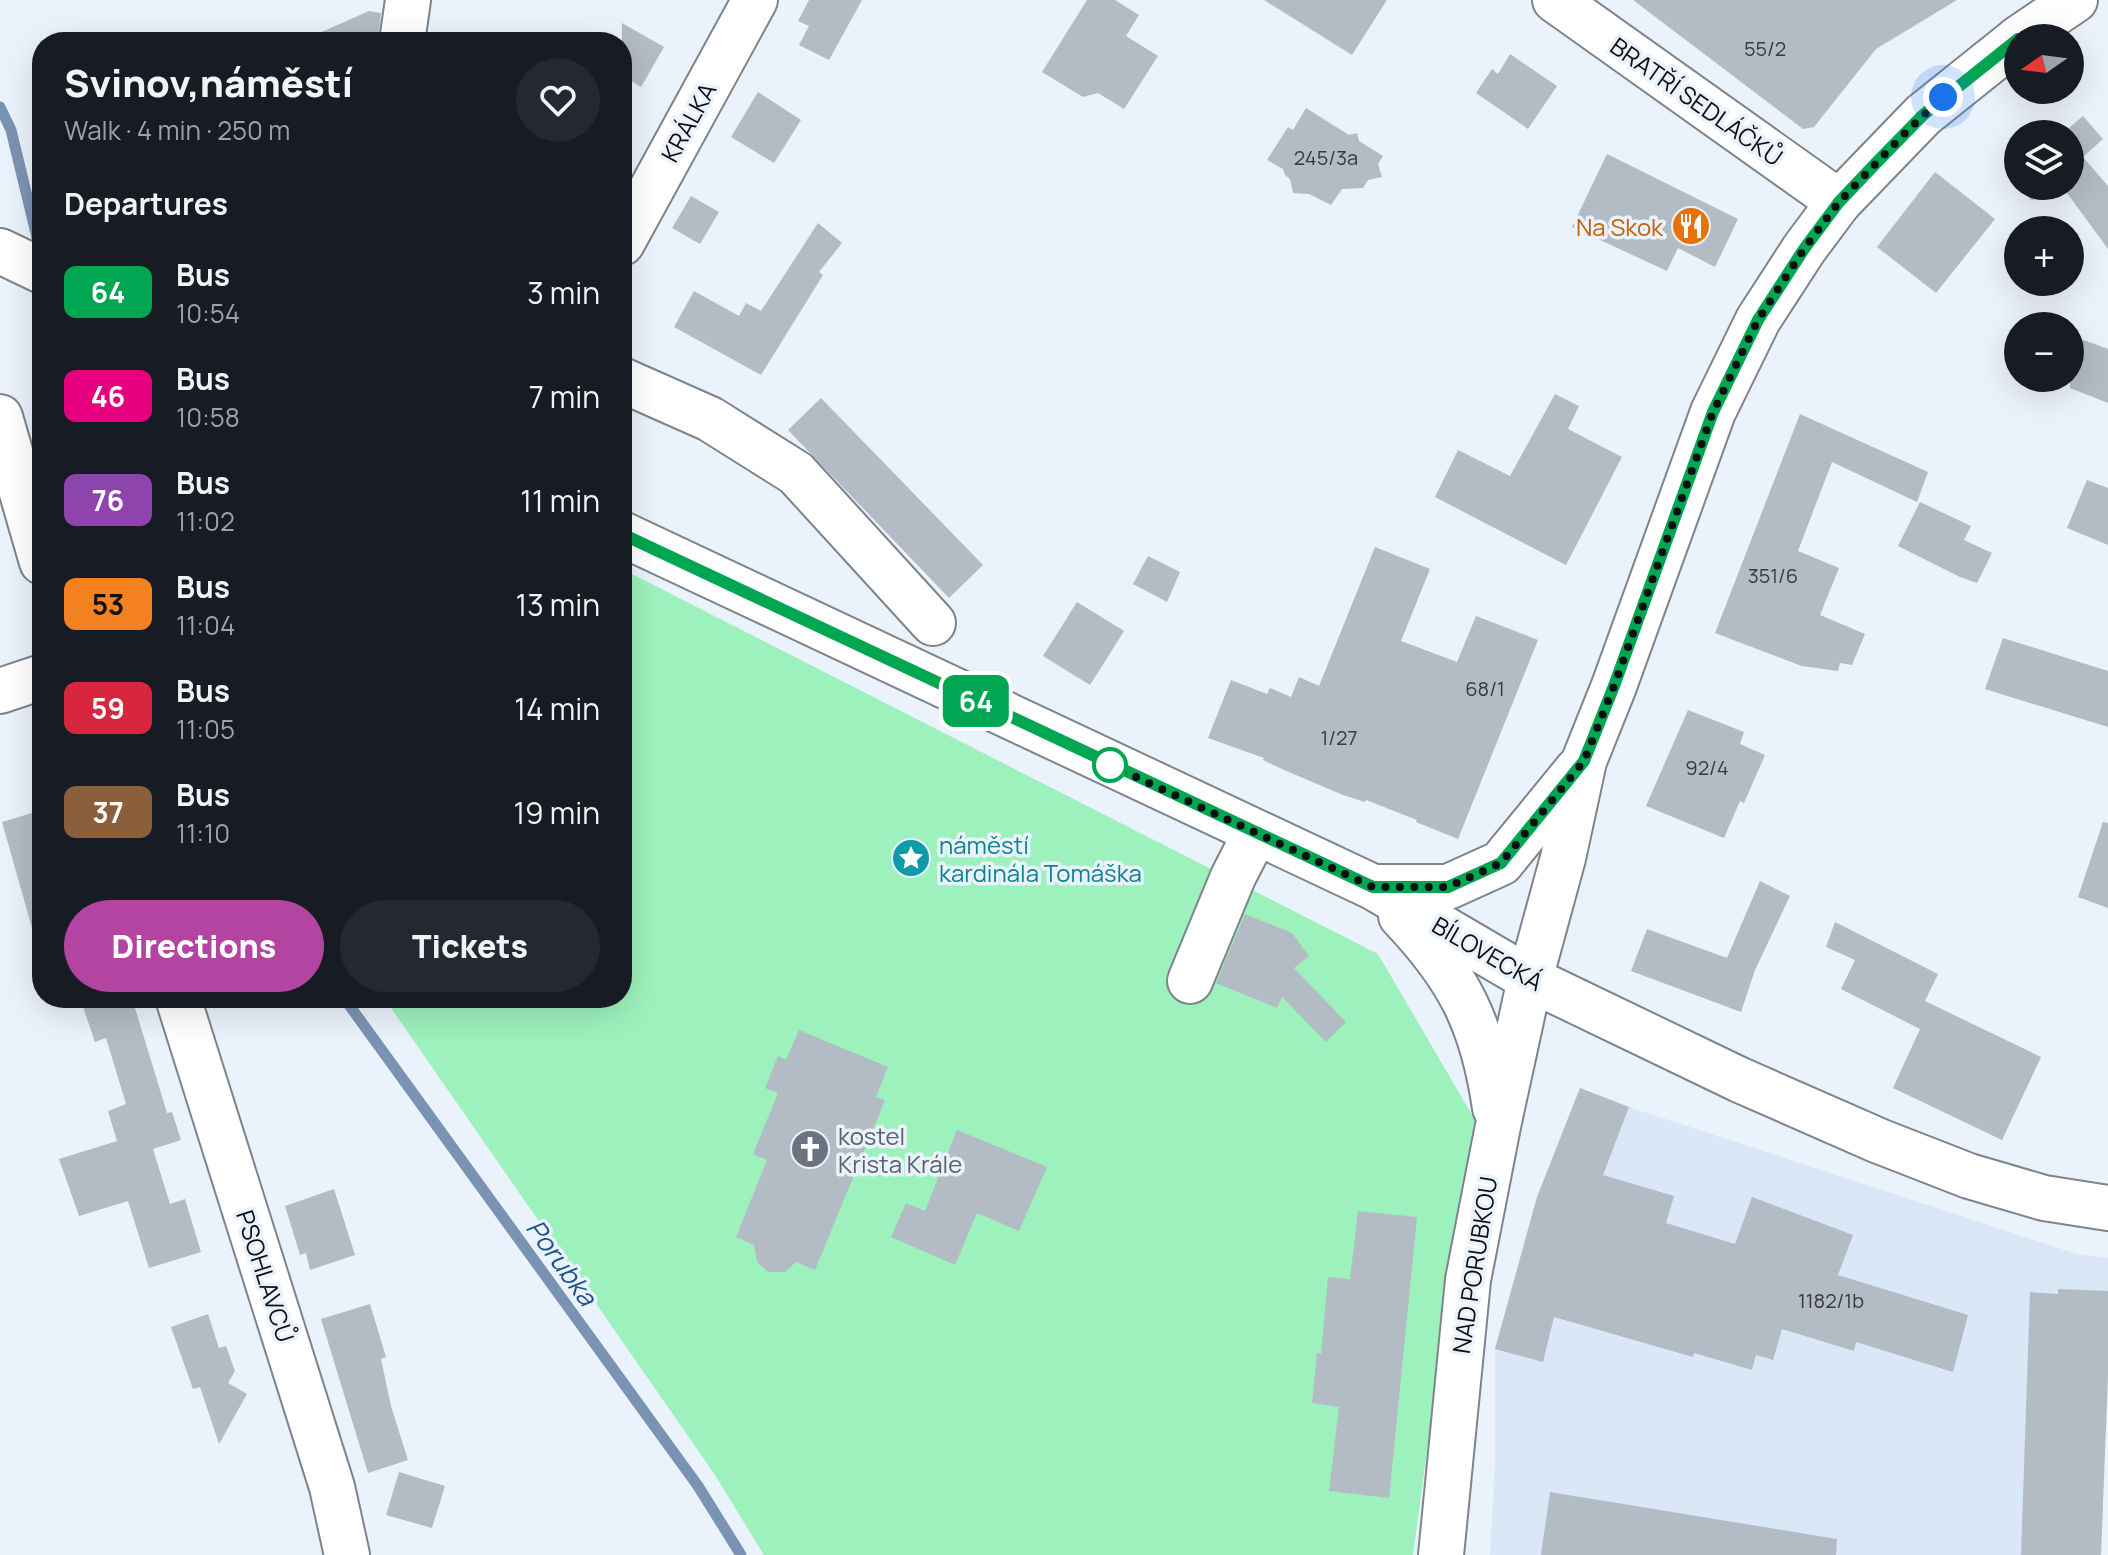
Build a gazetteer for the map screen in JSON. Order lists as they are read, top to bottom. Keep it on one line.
{"streets":{"street":["BRATŘÍ SEDLÁČKŮ","KRÁLKA","BÍLOVECKÁ","NAD PORUBKOU","PSOHLAVCŮ"]},"crossings":[["BÍLOVECKÁ","NAD PORUBKOU"]],"water":["Porubka"],"places":{"restaurant":["Na Skok"],"place":["náměstí kardinála Tomáška"],"church":["kostel Krista Krále"]},"lines":["bus line 64"],"house_numbers":["55/2","245/3a","351/6","68/1","1/27","92/4","1182/1b"],"north":"left","page":{"on_map":"64","map_buttons":["+","−"],"heading":[["Svinov,náměstí","Walk · 4 min · 250 m"],"Departures"],"list":[{"mark":"64","name":"Bus","note":"10:54","value":"3 min"},{"mark":"46","name":"Bus","note":"10:58","value":"7 min"},{"mark":"76","name":"Bus","note":"11:02","value":"11 min"},{"mark":"53","name":"Bus","note":"11:04","value":"13 min"},{"mark":"59","name":"Bus","note":"11:05","value":"14 min"},{"mark":"37","name":"Bus","note":"11:10","value":"19 min"}],"buttons":["Directions","Tickets"]}}
